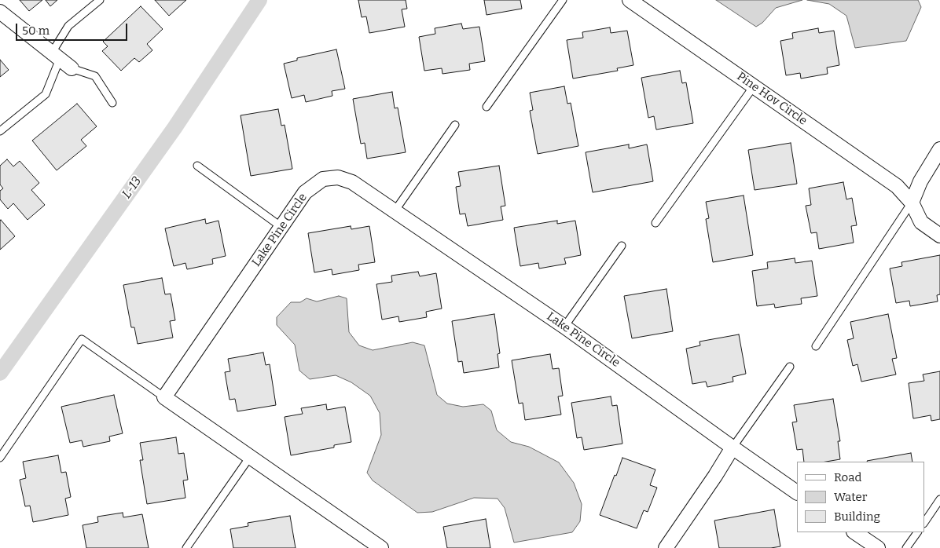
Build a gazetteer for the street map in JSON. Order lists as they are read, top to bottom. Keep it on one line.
{"streets":{"street":["Pine Hov Circle","Lake Pine Circle"]},"water":["L-13"],"legend":["Road","Water","Building"],"scale_bar":"50 m"}
